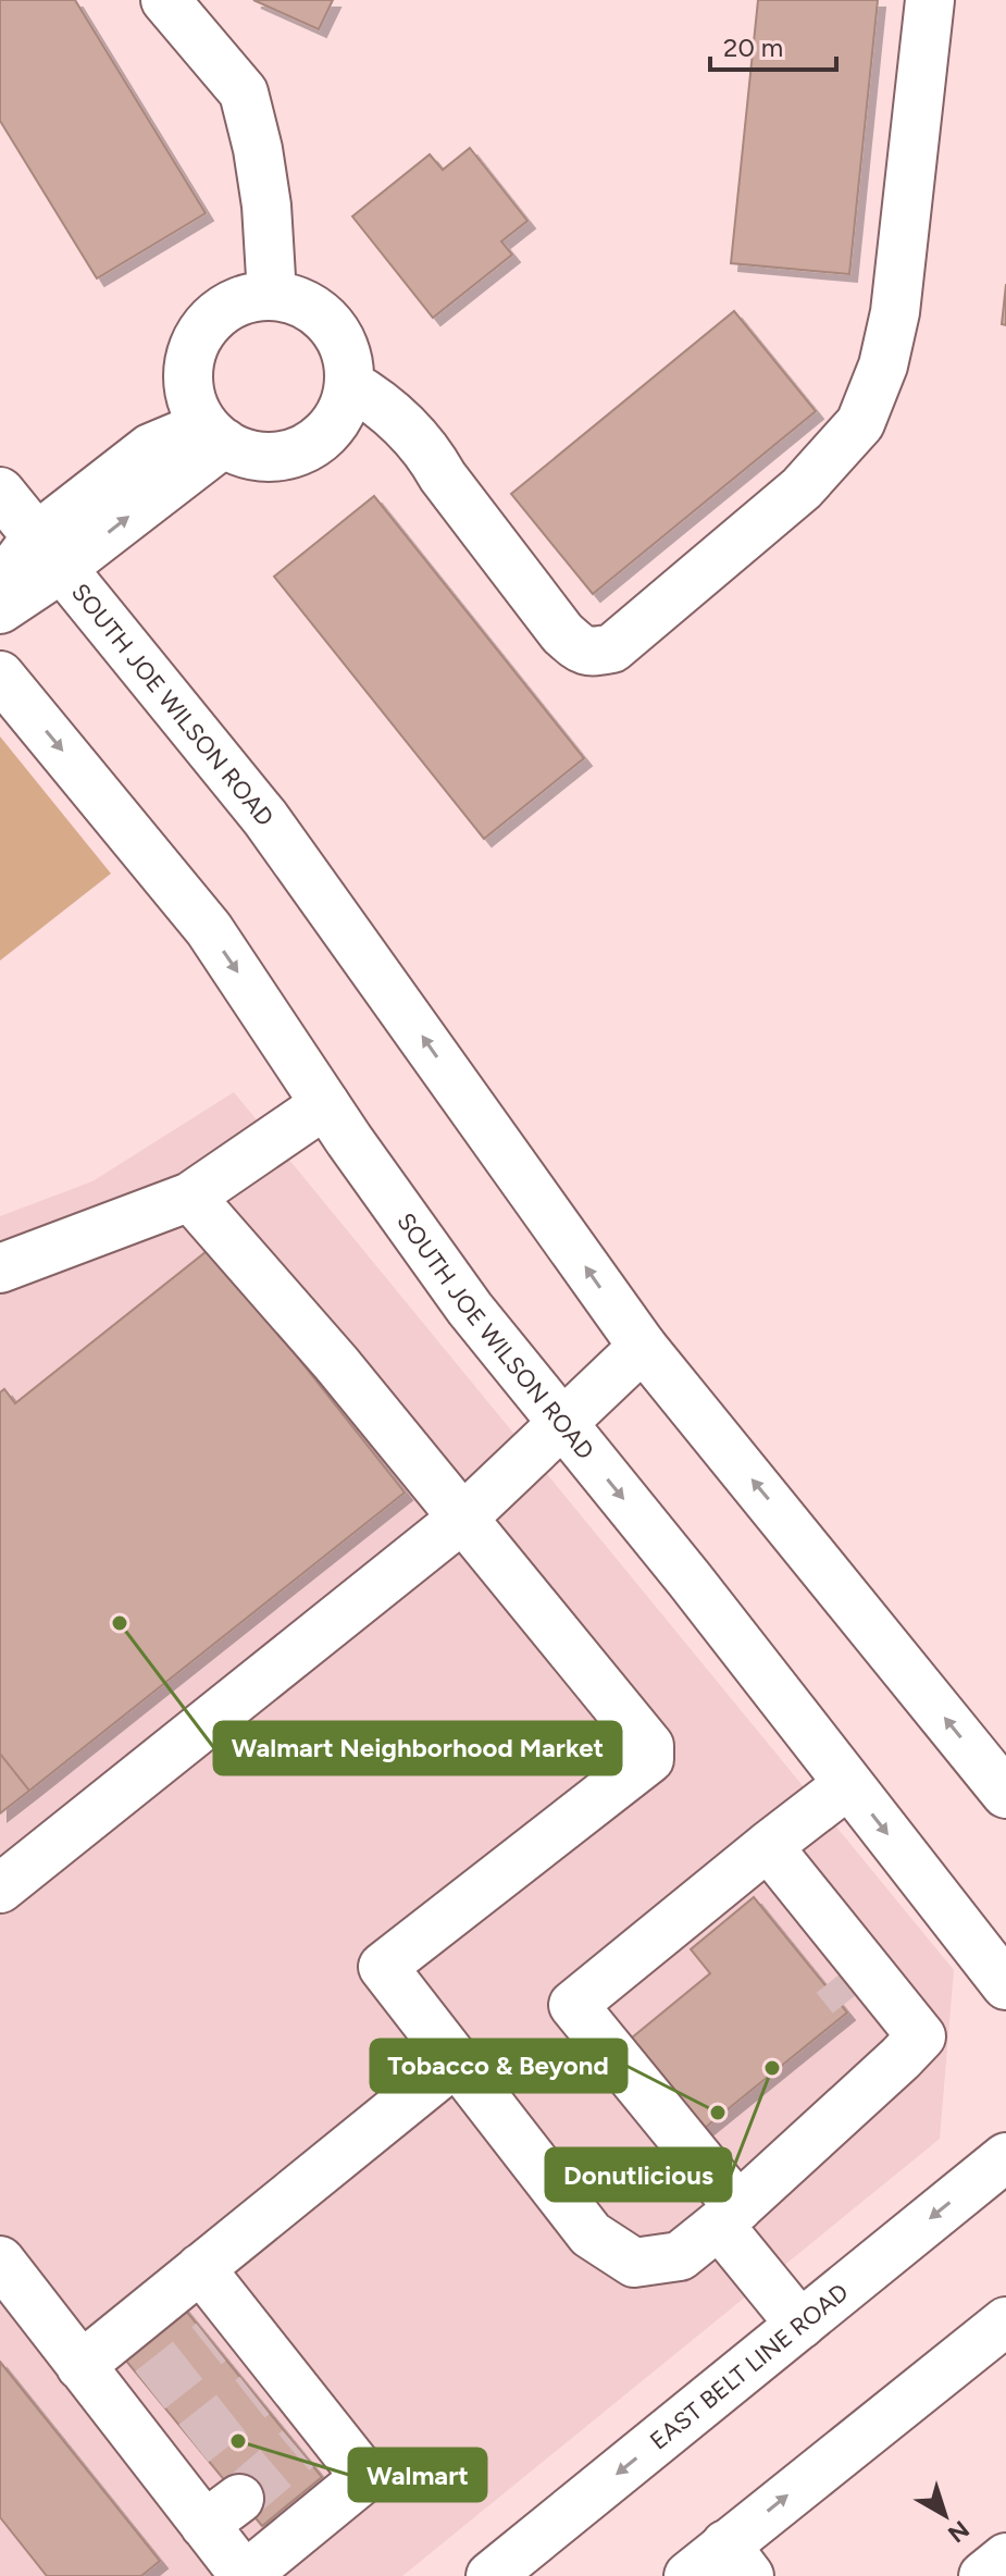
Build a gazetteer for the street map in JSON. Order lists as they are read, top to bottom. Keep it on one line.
{"streets":{"main road":["SOUTH JOE WILSON ROAD","EAST BELT LINE ROAD"]},"places":["Walmart Neighborhood Market","Donutlicious","Tobacco & Beyond","Walmart"],"scale_bar":"20 m","north":"bottom right"}
